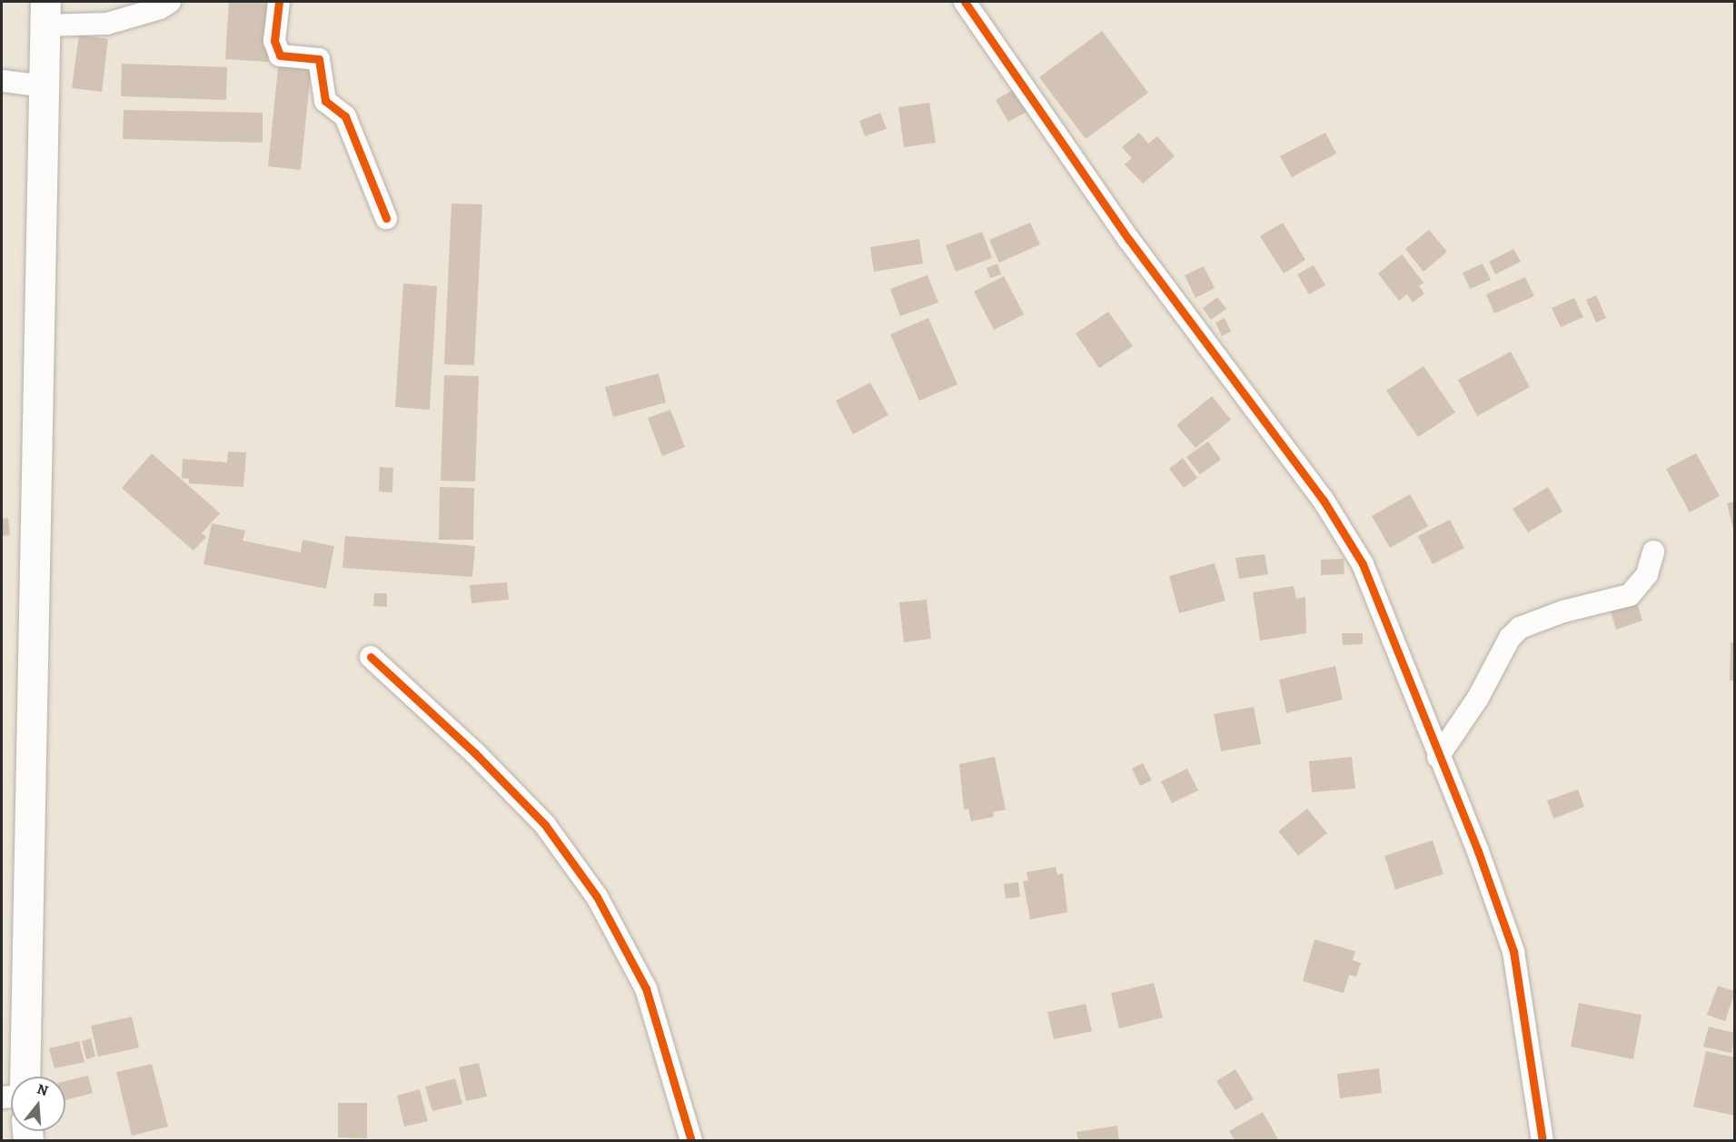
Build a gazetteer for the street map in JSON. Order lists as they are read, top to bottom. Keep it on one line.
{"north":"top"}
